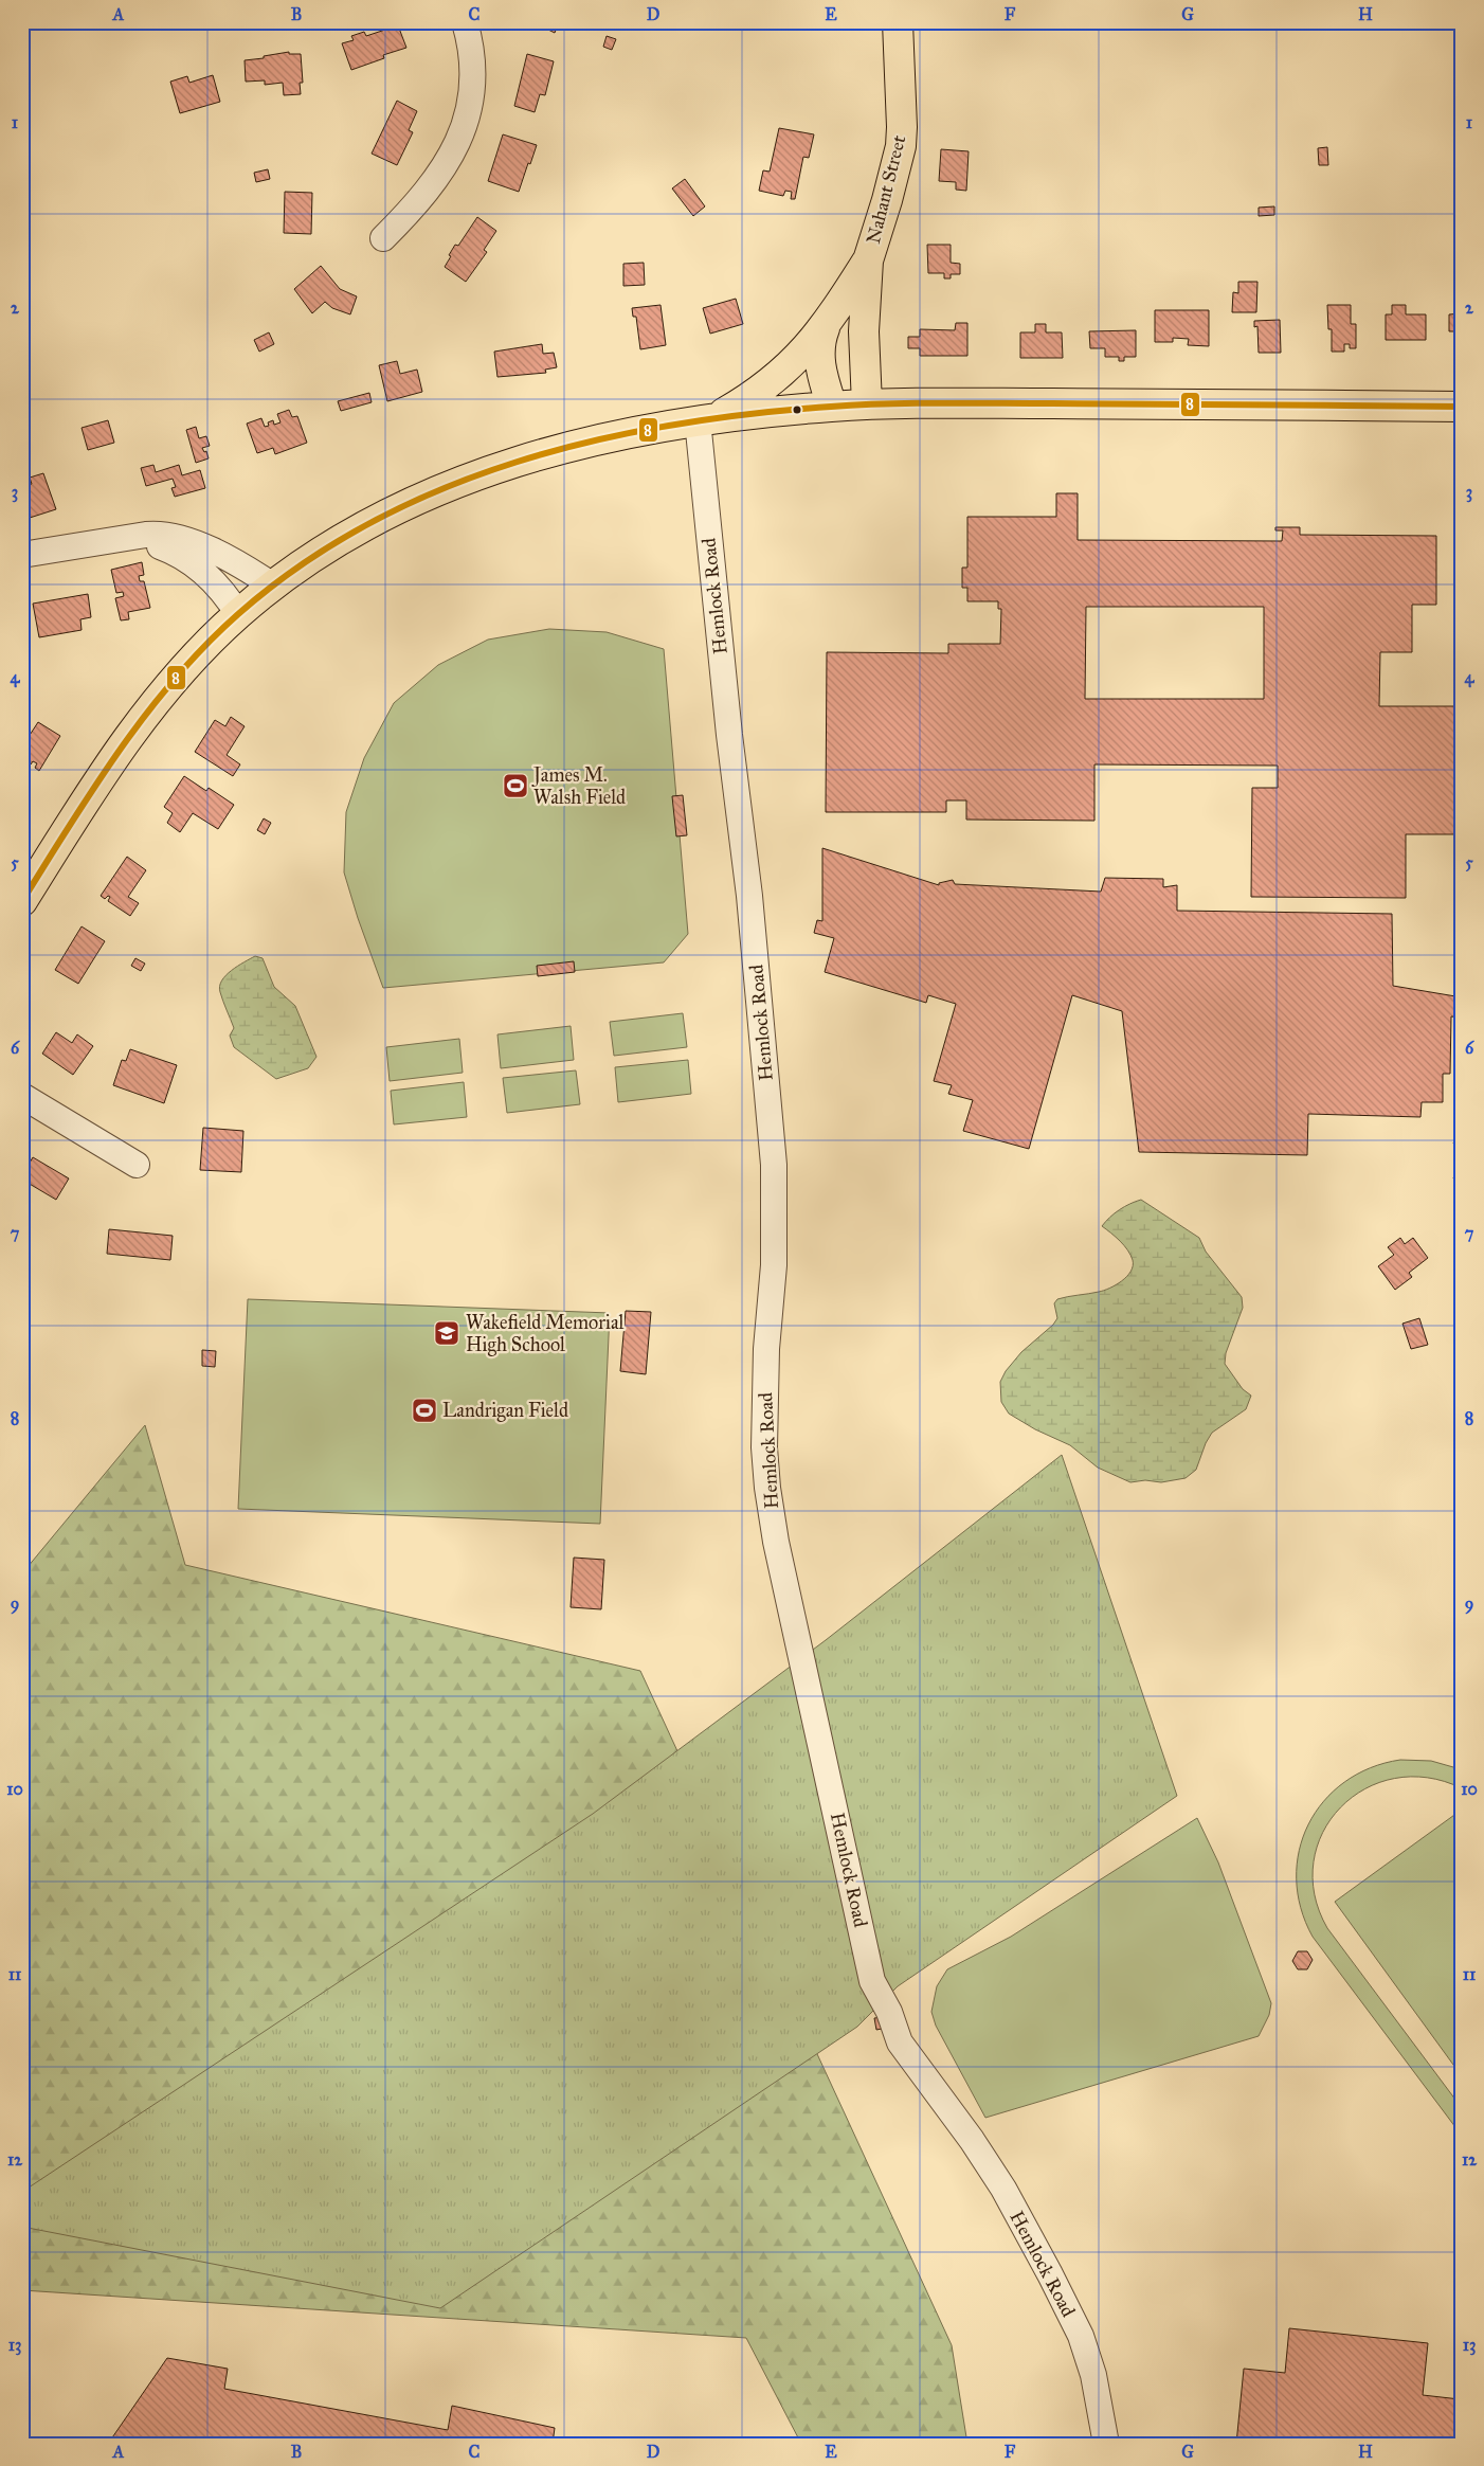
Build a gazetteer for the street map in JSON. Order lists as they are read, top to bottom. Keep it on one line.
{"streets":{"main road":["Nahant Street"],"street":["Hemlock Road"]},"crossings":[["Nahant Street","Hemlock Road"]],"places":{"sports":["James M. Walsh Field","Landrigan Field"],"school or university":["Wakefield Memorial High School"]},"lines":["transit line 8"],"grid":{"columns":["A","B","C","D","E","F","G","H"],"rows":["1","2","3","4","5","6","7","8","9","10","11","12","13"]}}
